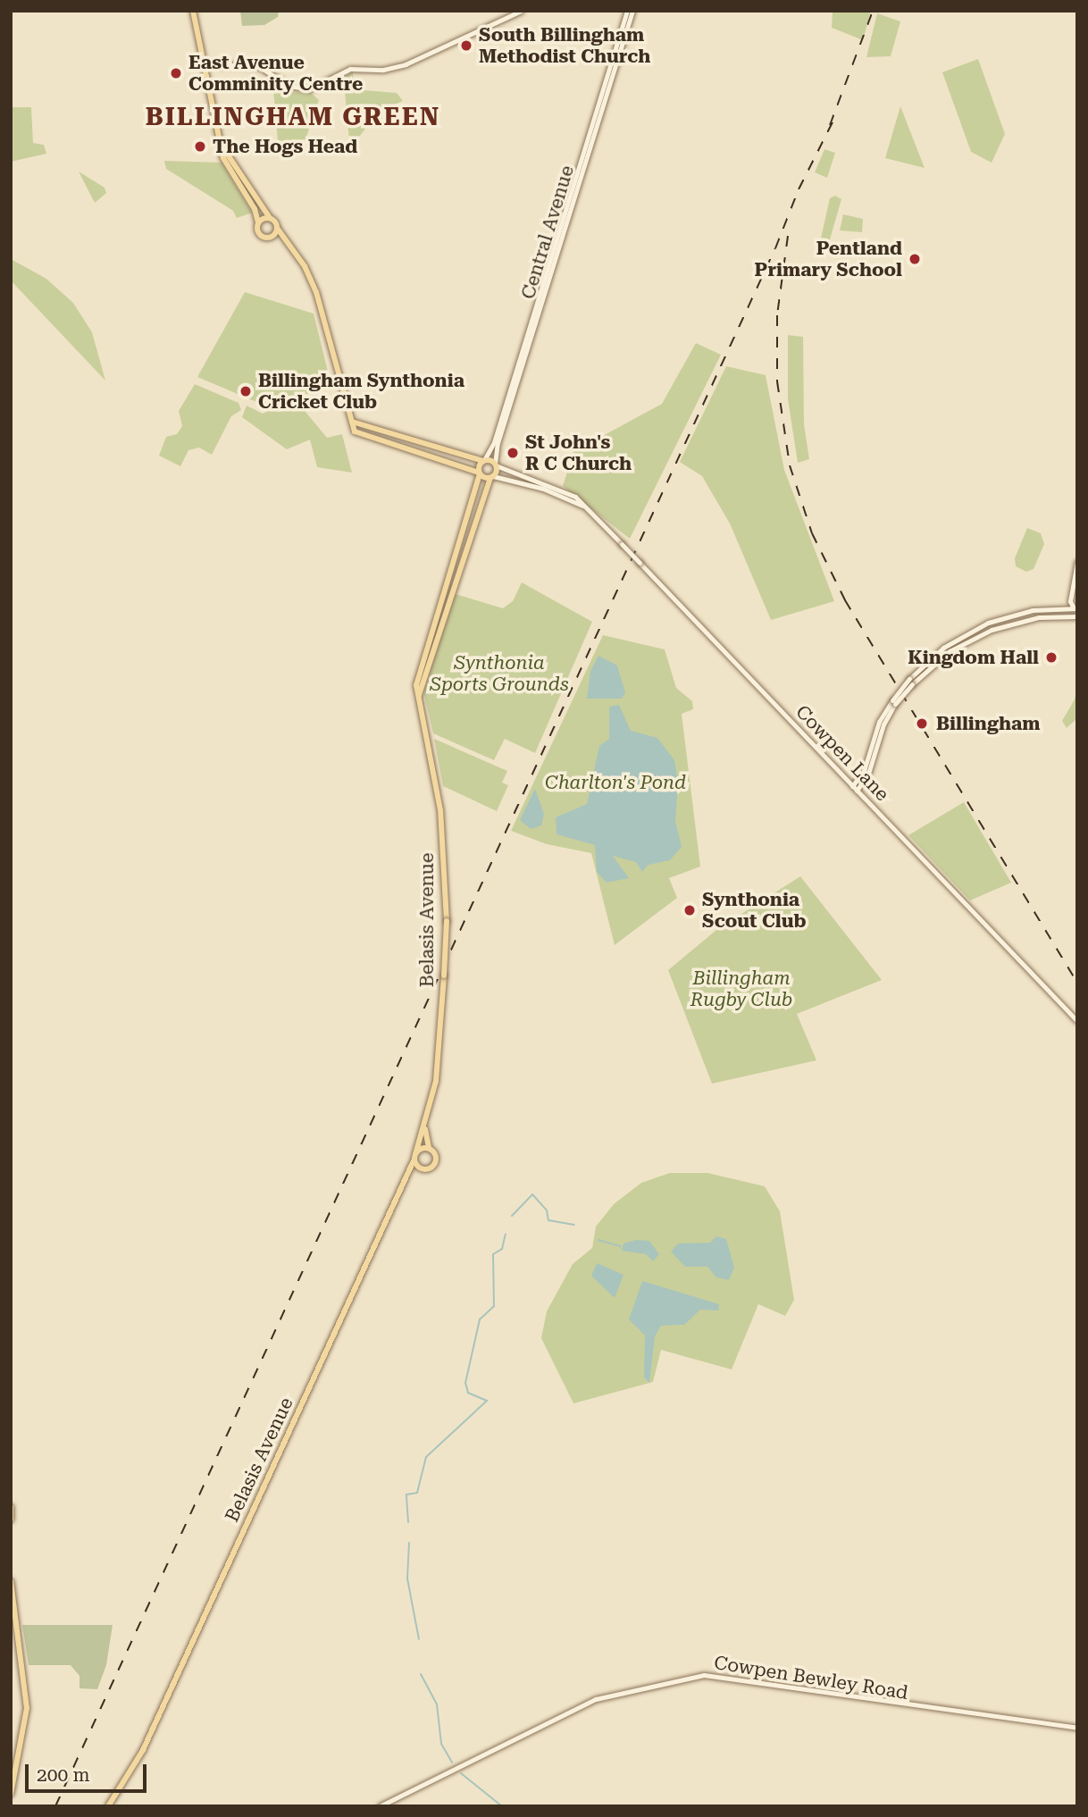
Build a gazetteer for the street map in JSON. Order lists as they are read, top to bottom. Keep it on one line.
{"streets":{"main road":["Central Avenue","Belasis Avenue"],"street":["Cowpen Lane","Cowpen Bewley Road"]},"crossings":[["Central Avenue","Cowpen Lane"],["Central Avenue","Belasis Avenue"]],"districts":["BILLINGHAM GREEN"],"parks":["Synthonia Sports Grounds","Charlton's Pond","Billingham Rugby Club"],"places":["South Billingham Methodist Church","East Avenue Comminity Centre","The Hogs Head","Pentland Primary School","Billingham Synthonia Cricket Club","St John's R C Church","Kingdom Hall","Billingham","Synthonia Scout Club"],"scale_bar":"200 m"}
